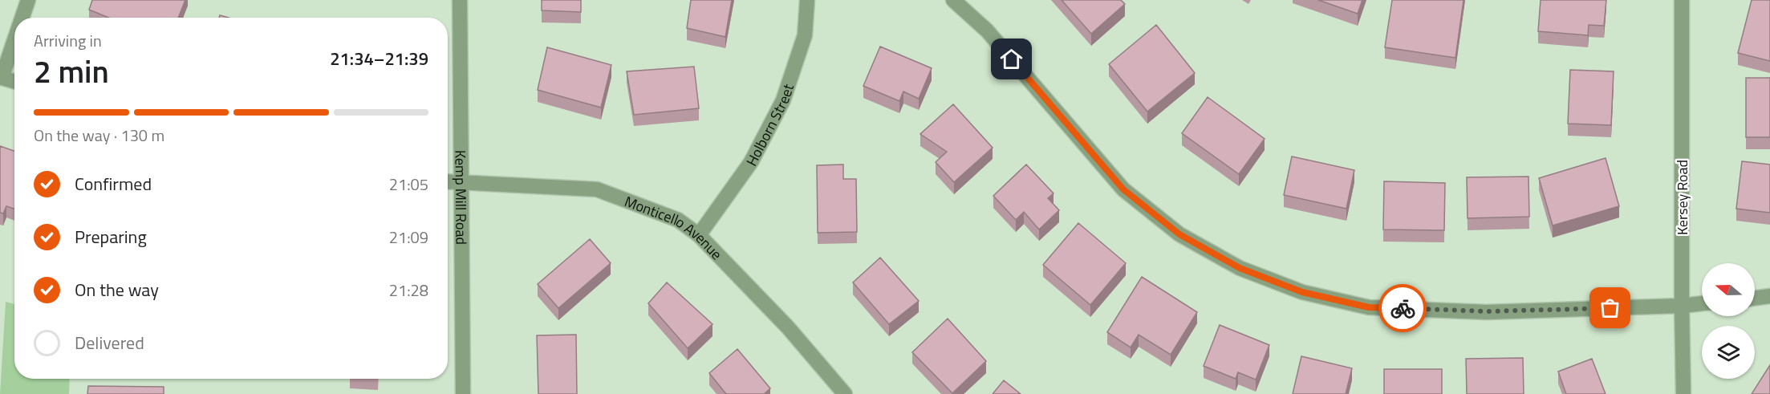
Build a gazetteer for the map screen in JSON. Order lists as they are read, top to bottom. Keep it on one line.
{"streets":{"street":["Holborn Street","Kemp Mill Road","Kersey Road","Monticello Avenue"]},"crossings":[["Holborn Street","Monticello Avenue"],["Kemp Mill Road","Monticello Avenue"]],"north":"left","page":{"heading":["2 min","Arriving in","21:34–21:39"],"bar":"On the way · 130 m","list":[["Confirmed","21:05"],["Preparing","21:09"],["On the way","21:28"],"Delivered"]}}
